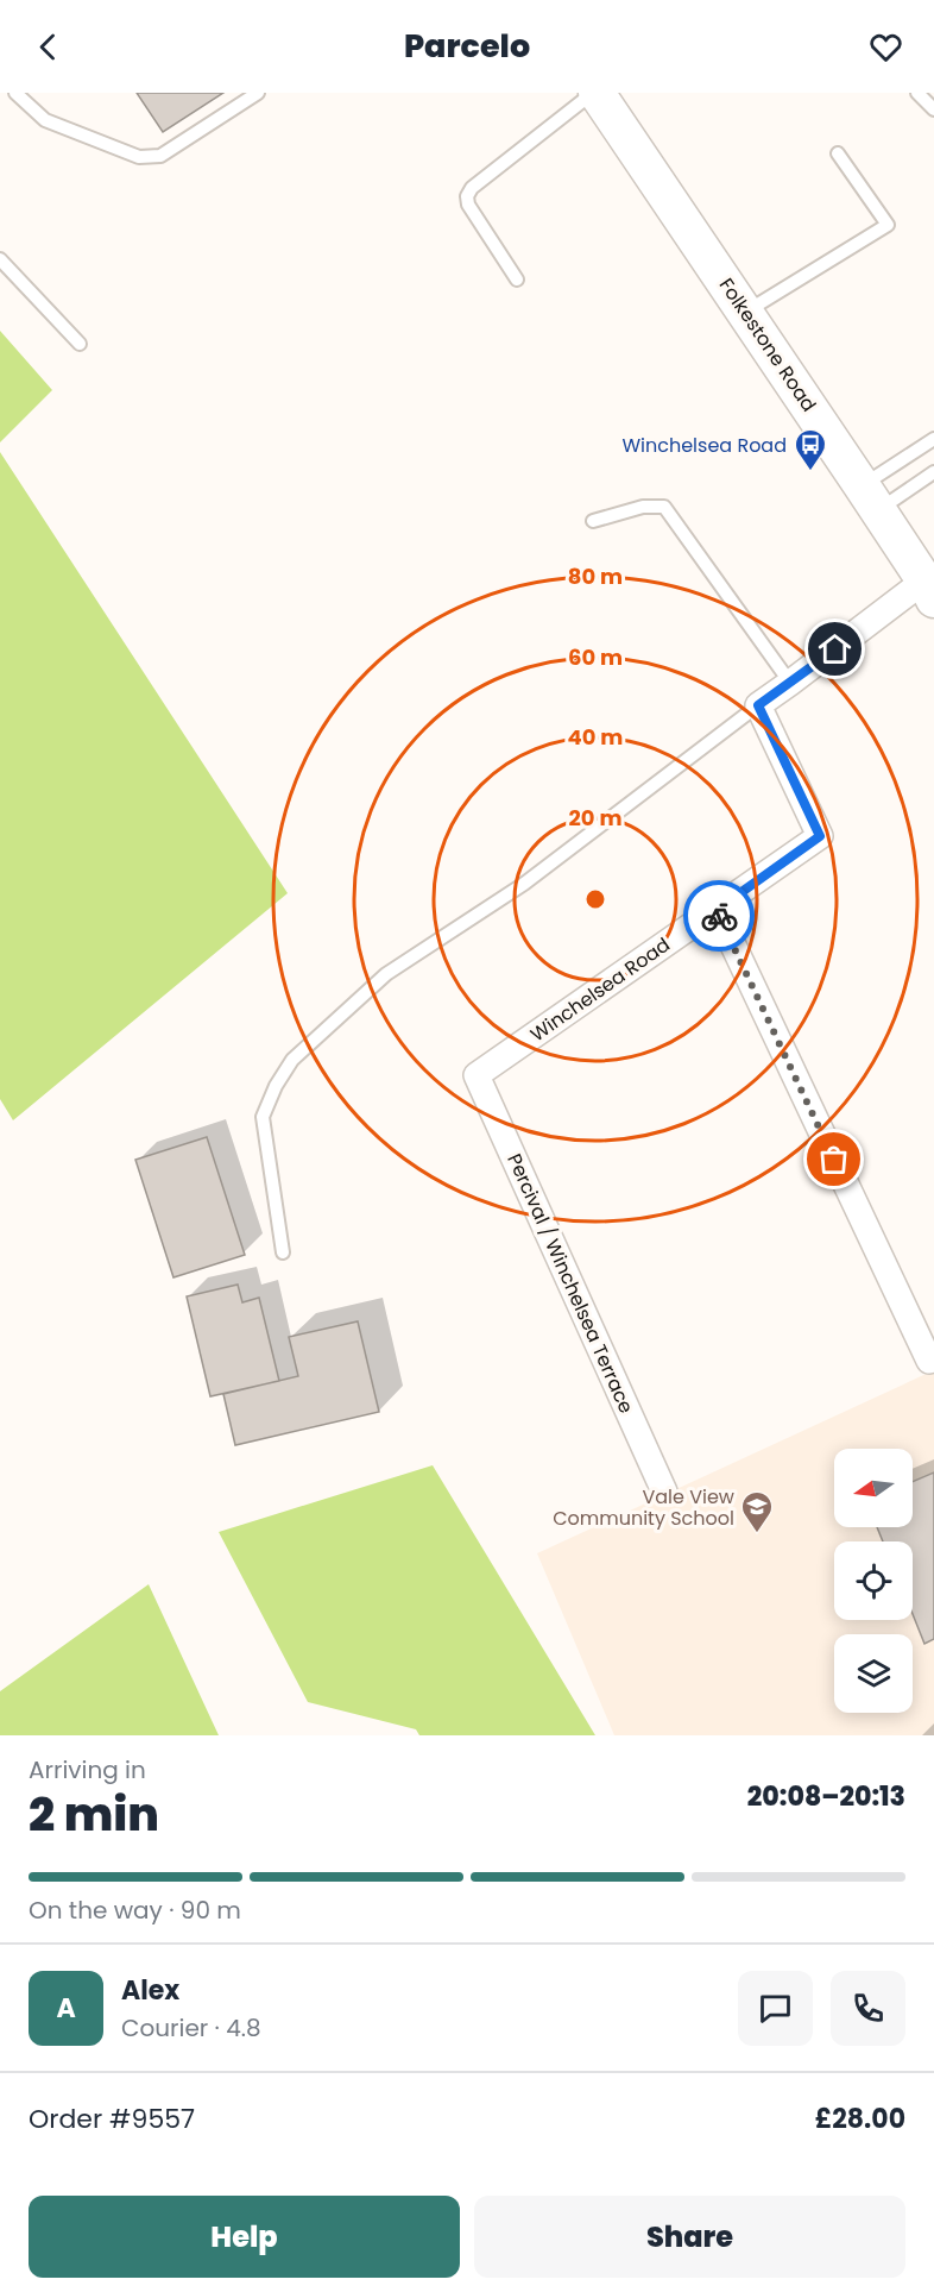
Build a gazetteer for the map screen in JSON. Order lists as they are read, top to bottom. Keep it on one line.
{"streets":{"main road":["Folkestone Road"],"street":["Winchelsea Road","Percival / Winchelsea Terrace"]},"crossings":[["Winchelsea Road","Percival / Winchelsea Terrace"]],"places":{"bus stop":["Winchelsea Road"],"school or university":["Vale View Community School"]},"north":"left","page":{"header":"Parcelo","heading":["2 min","Arriving in","20:08–20:13"],"panel":["Alex","Courier · 4.8","Order #9557","£28.00"],"bar":"On the way · 90 m","round":"A","buttons":["Help","Share"]},"rings":["80 m","60 m","40 m","20 m"]}
